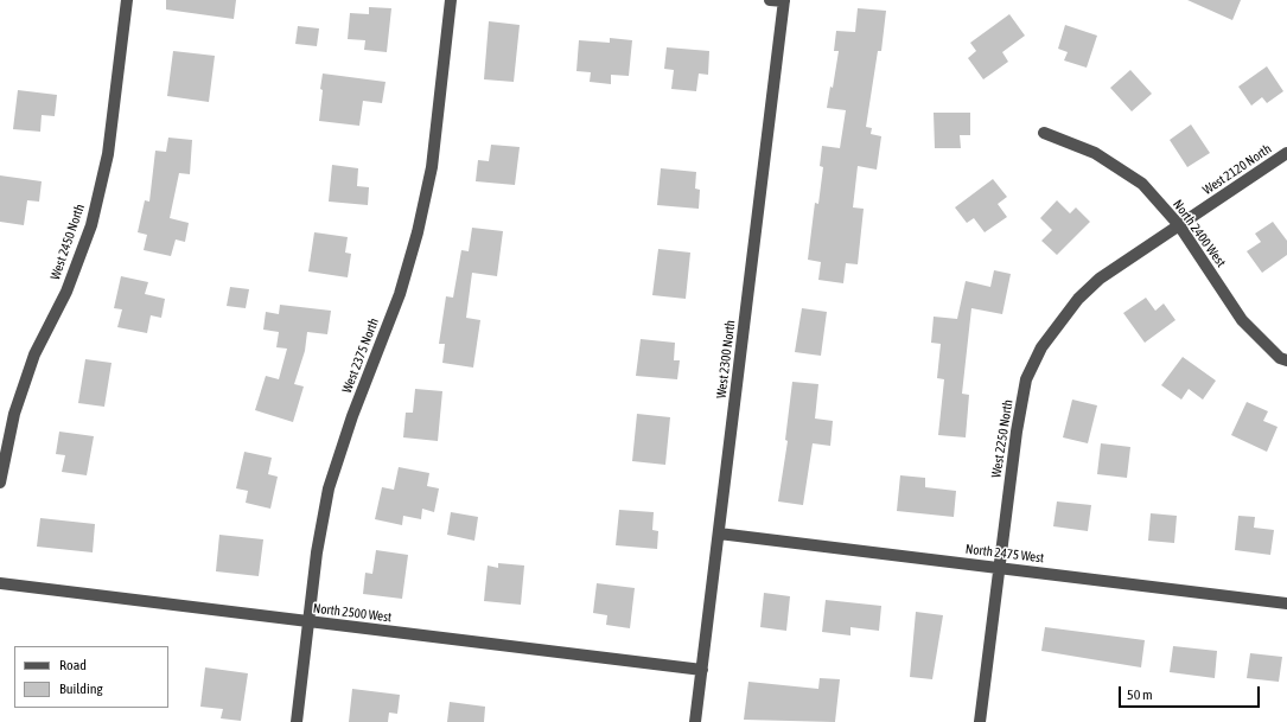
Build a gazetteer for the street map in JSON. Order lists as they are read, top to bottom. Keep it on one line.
{"streets":{"street":["West 2120 North","North 2400 West","West 2450 North","West 2375 North","West 2300 North","West 2250 North","North 2475 West","North 2500 West"]},"crossings":[["West 2120 North","North 2400 West"],["West 2120 North","West 2250 North"],["North 2400 West","West 2250 North"],["West 2375 North","North 2500 West"],["West 2300 North","North 2475 West"],["West 2300 North","North 2500 West"],["West 2250 North","North 2475 West"]],"legend":["Road","Building"],"scale_bar":"50 m"}
